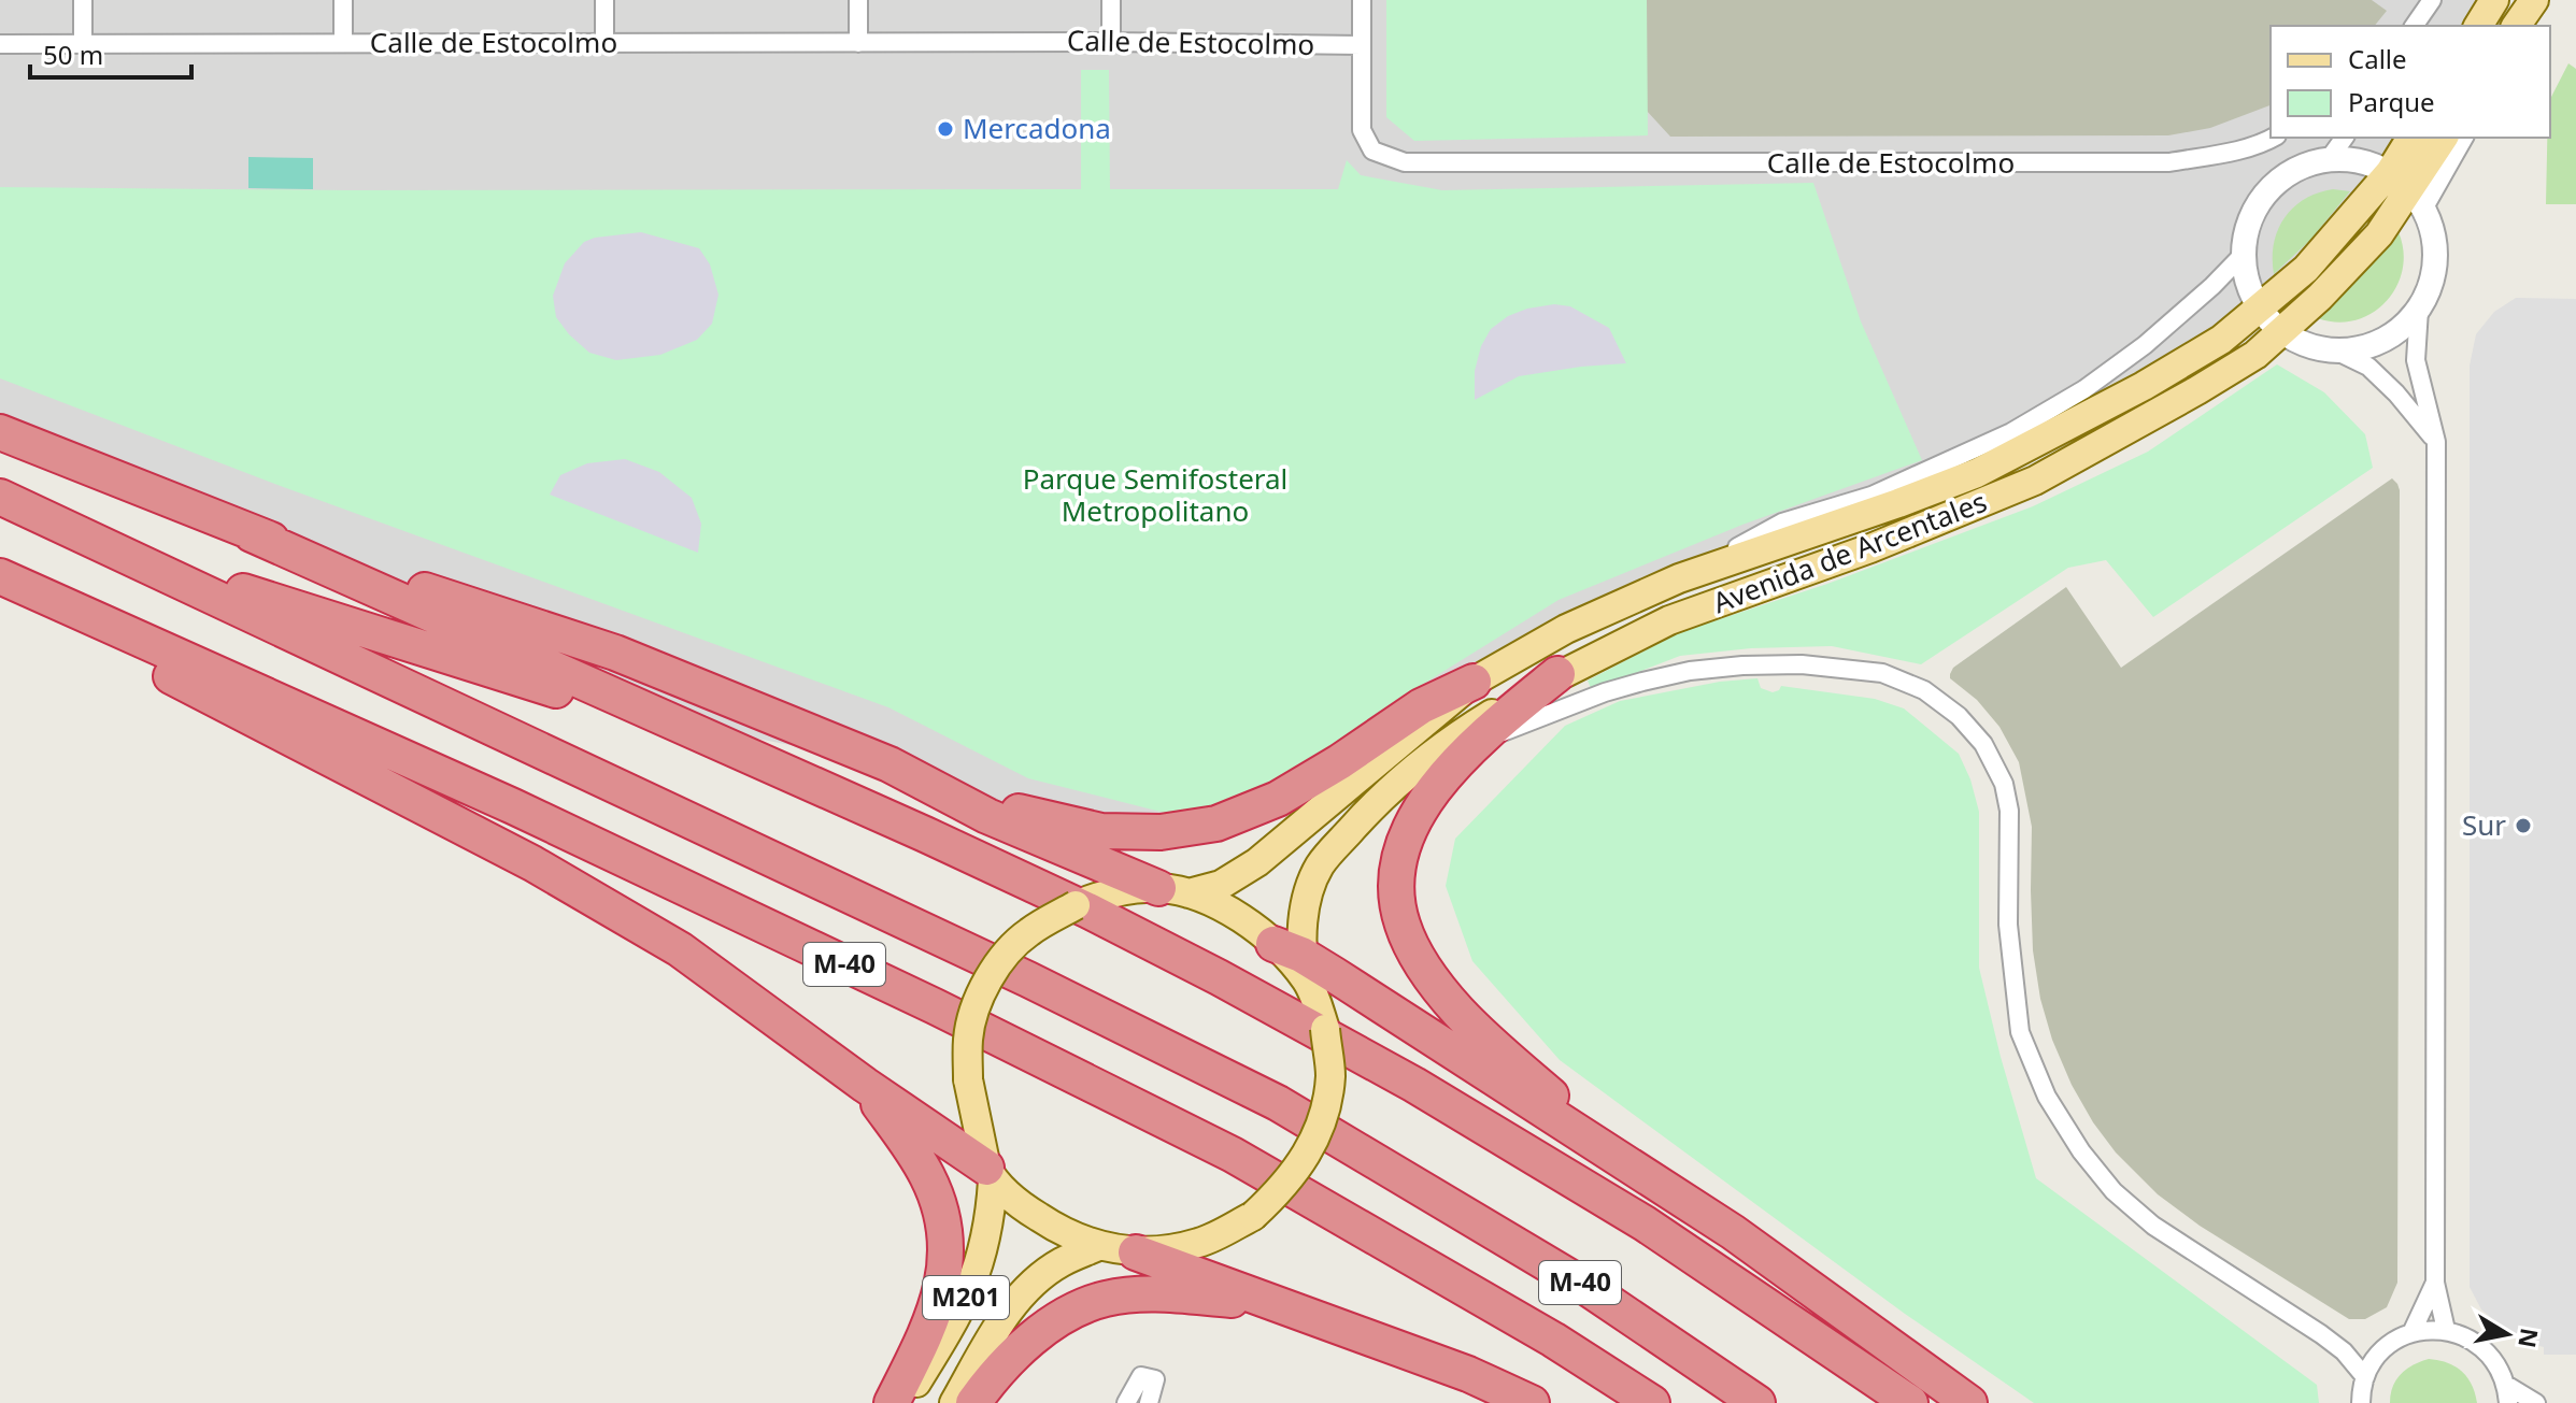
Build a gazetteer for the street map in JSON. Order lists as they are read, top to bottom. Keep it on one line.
{"streets":{"highway":["M-40"],"main road":["Avenida de Arcentales","M201"],"street":["Calle de Estocolmo"]},"crossings":[["Avenida de Arcentales","M201"]],"parks":["Parque Semifosteral Metropolitano"],"places":["Mercadona","Sur"],"legend":["Calle","Parque"],"scale_bar":"50 m","north":"right"}
